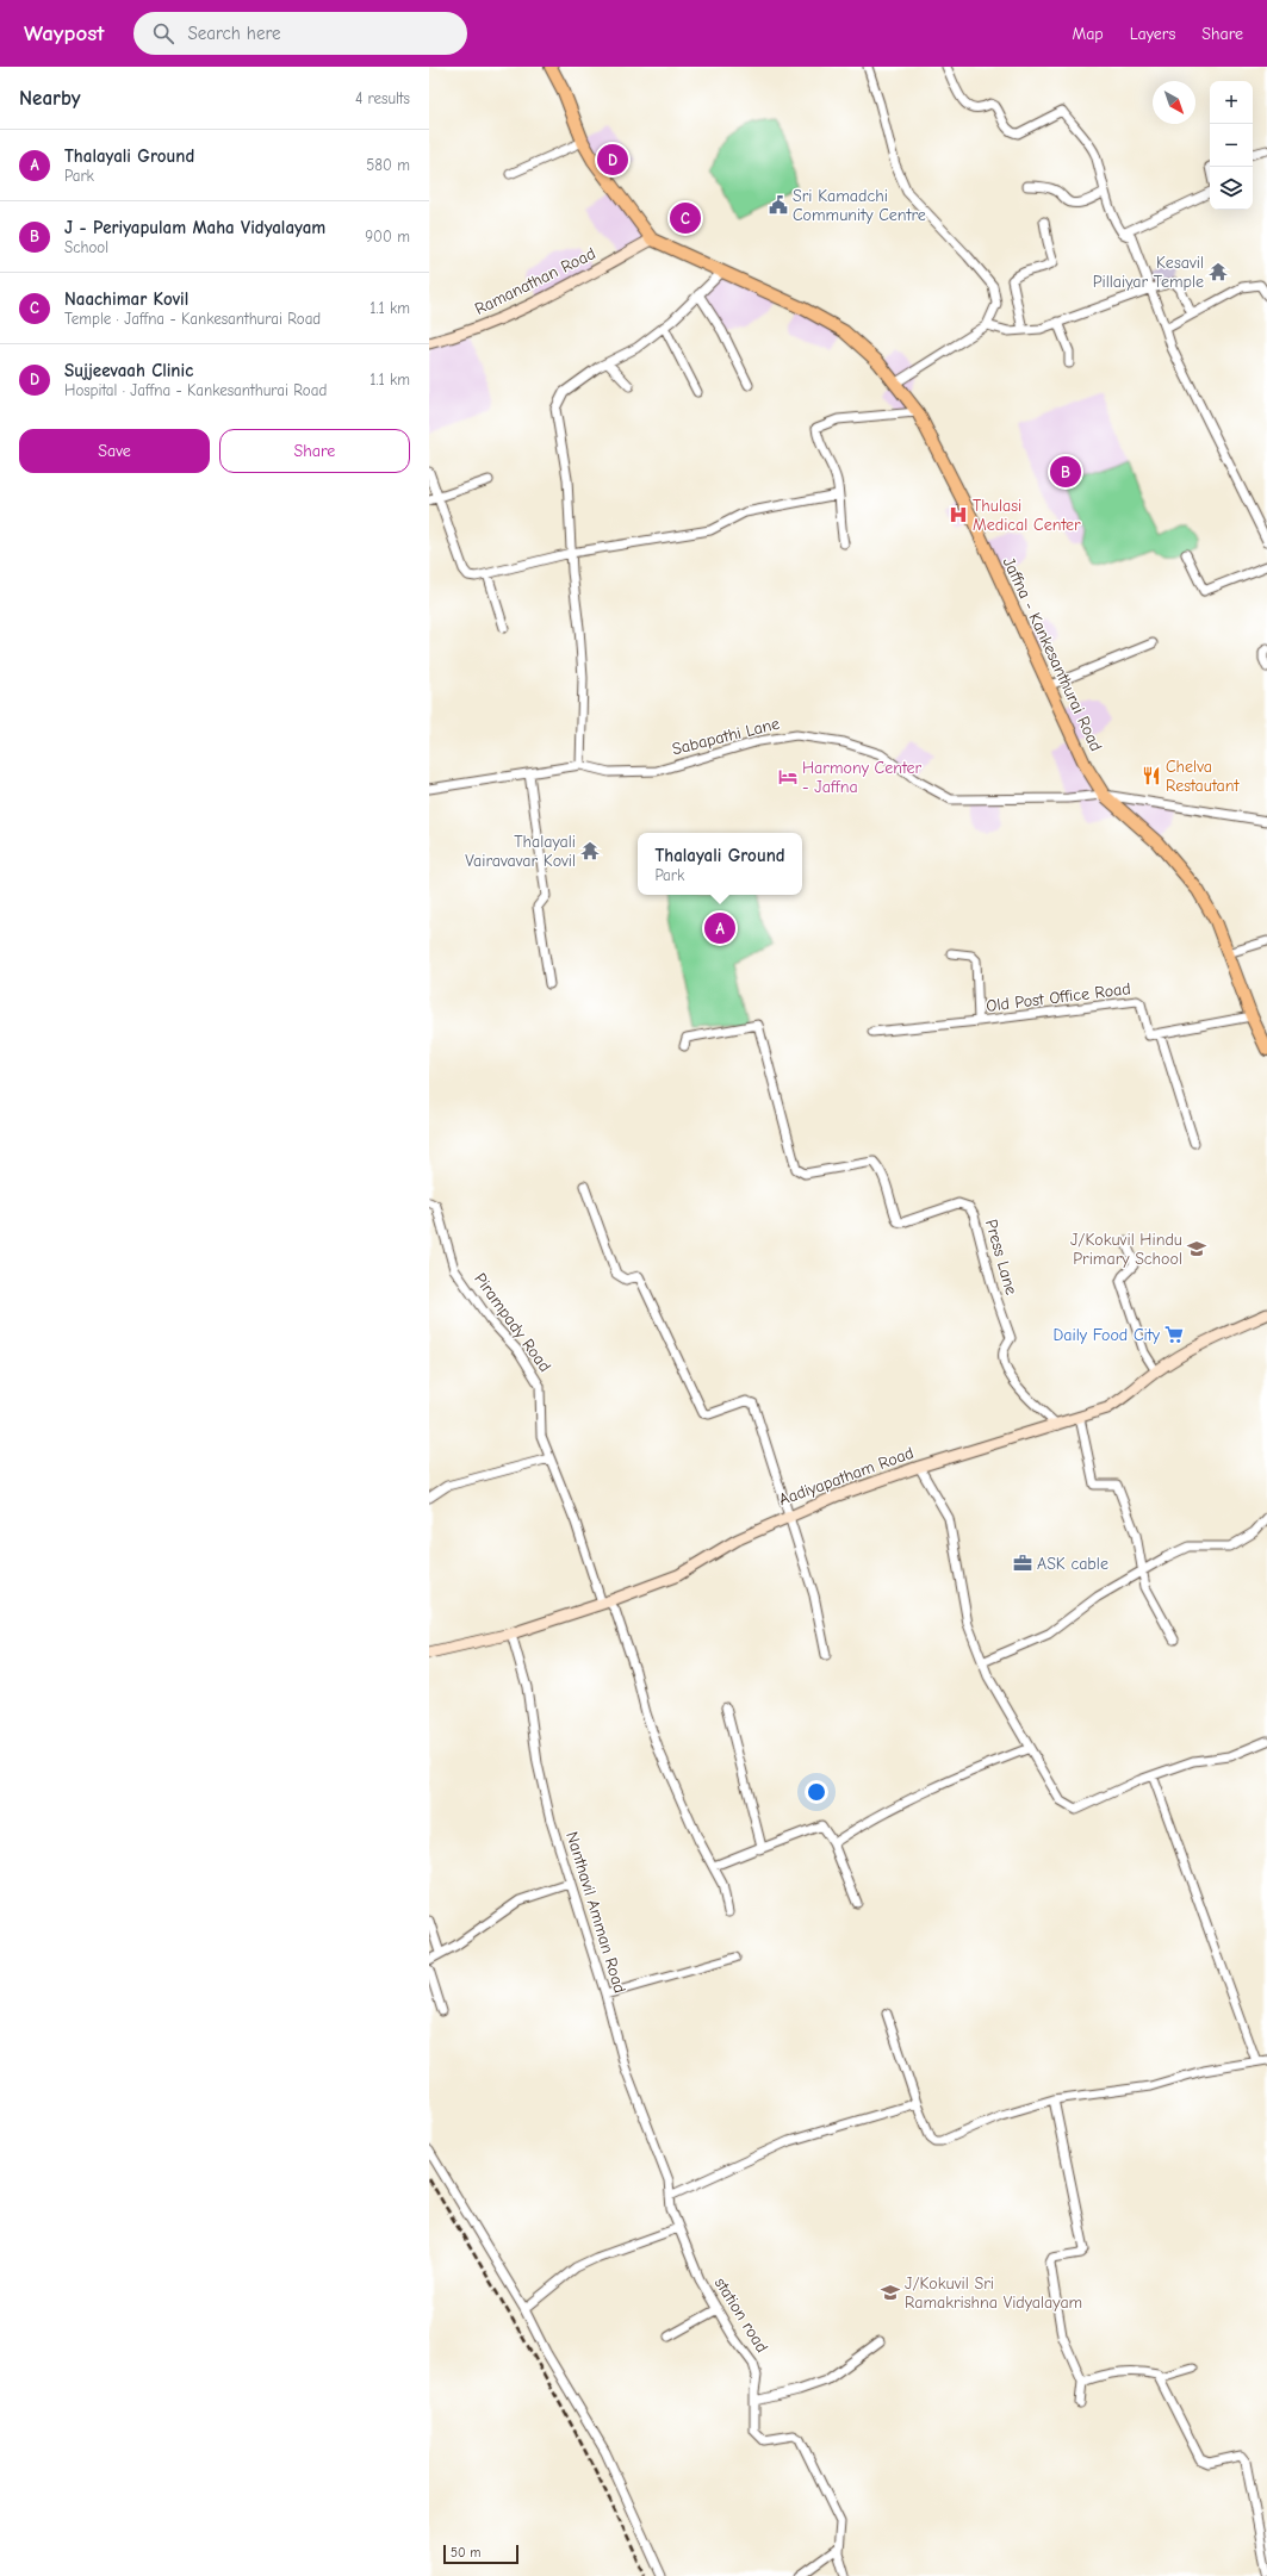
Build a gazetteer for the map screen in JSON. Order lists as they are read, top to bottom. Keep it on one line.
{"streets":{"main road":["Jaffna - Kankesanthurai Road"],"street":["Ramanathan Road","Sabapathi Lane","Old Post Office Road","Press Lane","Pirampady Road","Aadiyapatham Road","Nanthavil Amman Road","station road"]},"crossings":[["Ramanathan Road","Jaffna - Kankesanthurai Road"],["Jaffna - Kankesanthurai Road","Sabapathi Lane"],["Press Lane","Aadiyapatham Road"],["Pirampady Road","Aadiyapatham Road"],["Aadiyapatham Road","Nanthavil Amman Road"],["Nanthavil Amman Road","station road"]],"places":{"public building":["Sri Kamadchi Community Centre"],"temple":["Kesavil Pillaiyar Temple","Thalayali Vairavavar Kovil"],"hospital":["Thulasi Medical Center"],"restaurant":["Chelva Restautant"],"hotel":["Harmony Center - Jaffna"],"school or university":["J/Kokuvil Hindu Primary School","J/Kokuvil Sri Ramakrishna Vidyalayam"],"supermarket":["Daily Food City"],"office":["ASK cable"]},"scale_bar":"50 m","north":"bottom right","page":{"header":"Waypost","search":"Search here","nav":["Map","Layers","Share"],"heading":["Nearby","4 results"],"map_buttons":["+","−"],"list":[{"mark":"A","name":"Thalayali Ground","note":"Park","value":"580 m"},{"mark":"B","name":"J - Periyapulam Maha Vidyalayam","note":"School","value":"900 m"},{"mark":"C","name":"Naachimar Kovil","note":"Temple · Jaffna - Kankesanthurai Road","value":"1.1 km"},{"mark":"D","name":"Sujjeevaah Clinic","note":"Hospital · Jaffna - Kankesanthurai Road","value":"1.1 km"}],"pins":["D","C","B","A"],"buttons":["Save","Share"],"popup":["Thalayali Ground","Park"],"scale":"50 m"}}
